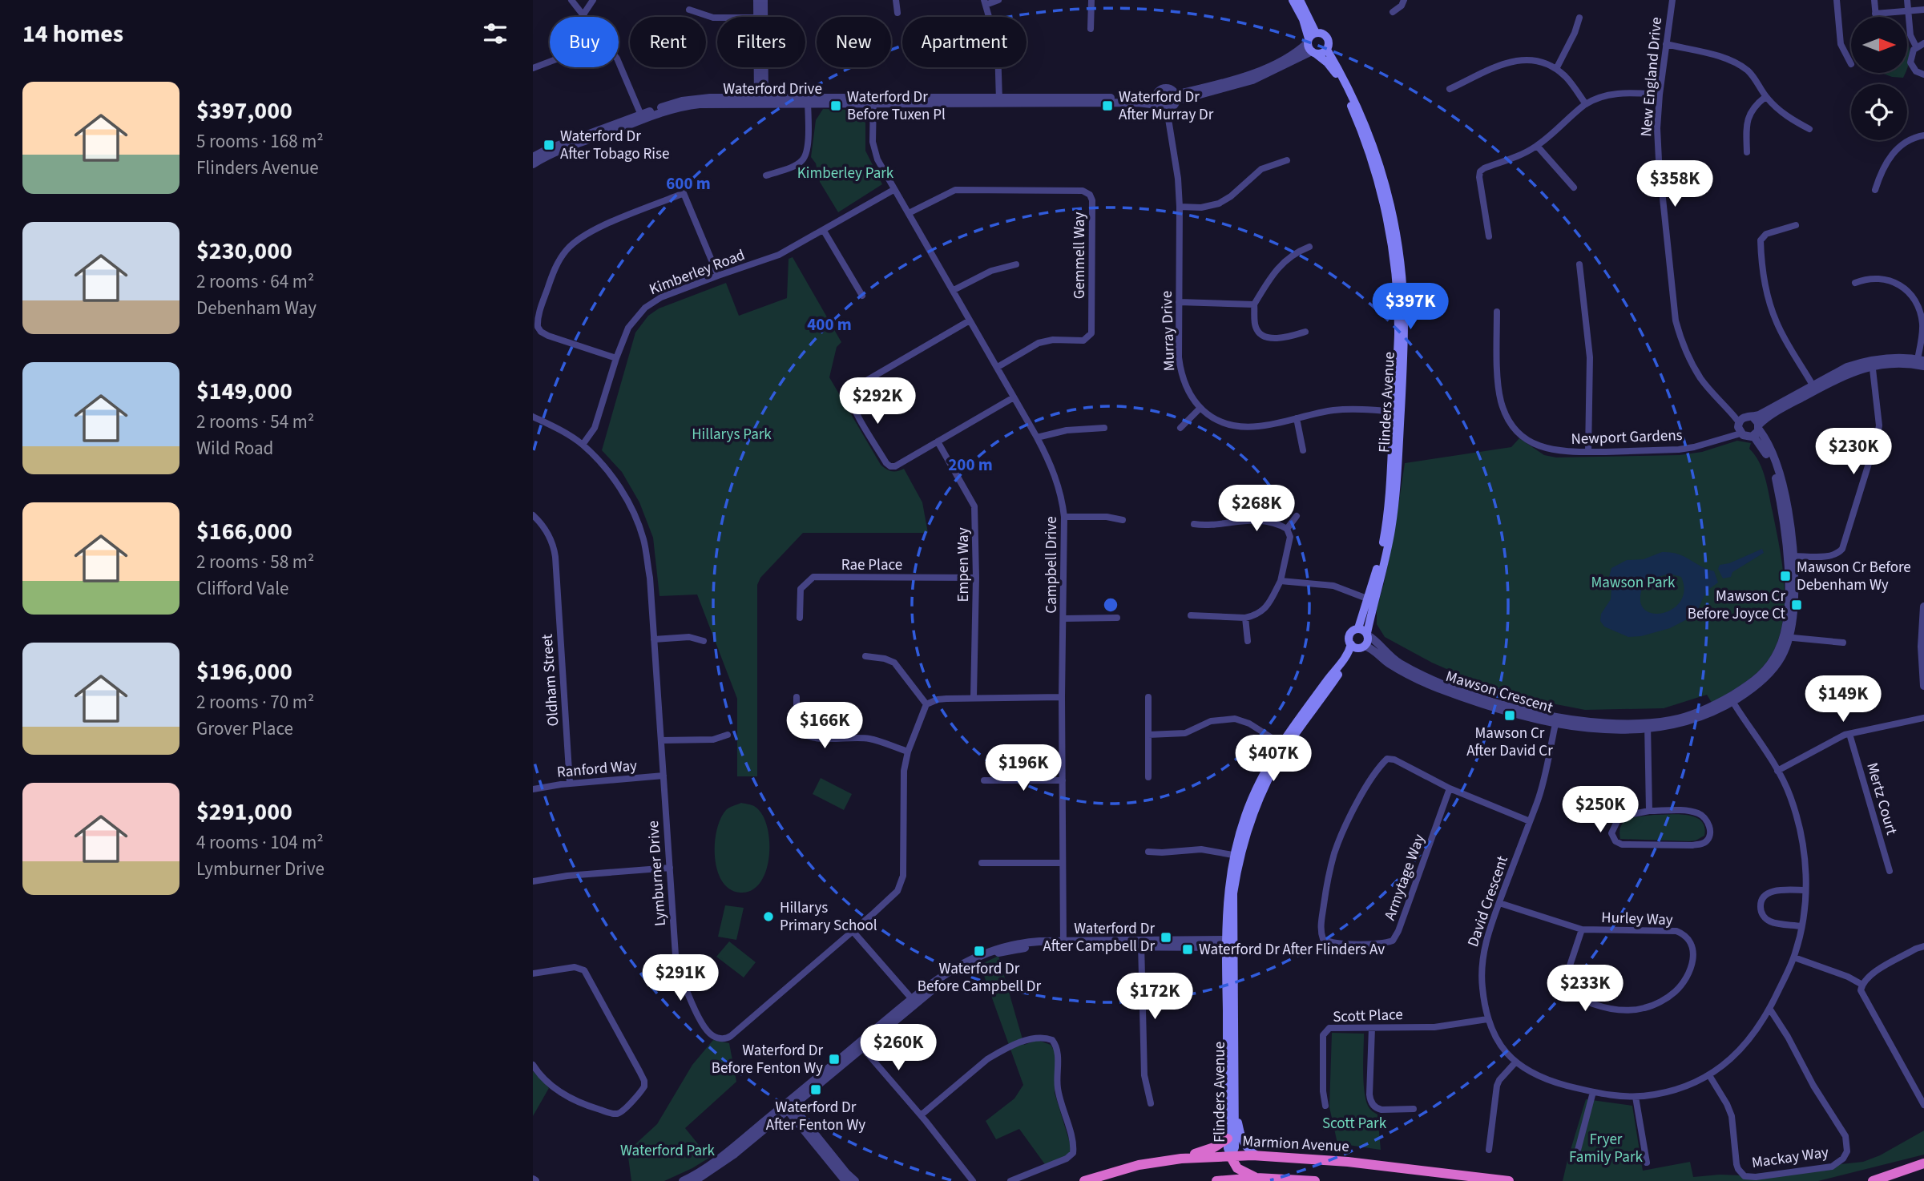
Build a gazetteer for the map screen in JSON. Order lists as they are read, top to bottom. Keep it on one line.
{"streets":{"highway":["Marmion Avenue"],"main road":["Flinders Avenue"],"street":["New England Drive","Waterford Drive","Gemmell Way","Kimberley Road","Murray Drive","Newport Gardens","Rae Place","Empen Way","Campbell Drive","Oldham Street","Mawson Crescent","Ranford Way","Mertz Court","Lymburner Drive","Armytage Way","David Crescent","Hurley Way","Scott Place","Mackay Way"]},"crossings":[["New England Drive","Newport Gardens"],["New England Drive","Mawson Crescent"],["Waterford Drive","Murray Drive"],["Waterford Drive","Campbell Drive"],["Gemmell Way","Campbell Drive"],["Kimberley Road","Campbell Drive"],["Kimberley Road","Lymburner Drive"],["Murray Drive","Flinders Avenue"],["Flinders Avenue","Mawson Crescent"],["Flinders Avenue","Marmion Avenue"],["Newport Gardens","Mawson Crescent"],["Rae Place","Empen Way"],["Oldham Street","Ranford Way"],["Mawson Crescent","David Crescent"],["Ranford Way","Lymburner Drive"],["Armytage Way","David Crescent"],["David Crescent","Hurley Way"],["David Crescent","Scott Place"],["David Crescent","Mackay Way"]],"parks":["Kimberley Park","Hillarys Park","Mawson Park","Scott Park","Fryer Family Park","Waterford Park"],"places":{"transit":["Waterford Dr Before Tuxen Pl","Waterford Dr After Murray Dr","Waterford Dr After Tobago Rise","Mawson Cr Before Debenham Wy","Mawson Cr Before Joyce Ct","Mawson Cr After David Cr","Waterford Dr After Campbell Dr","Waterford Dr After Flinders Av","Waterford Dr Before Campbell Dr","Waterford Dr Before Fenton Wy","Waterford Dr After Fenton Wy"],"other":["Hillarys Primary School"]},"north":"right","page":{"heading":"14 homes","chip":["Buy","Rent","Filters","New","Apartment"],"list":[{"name":"$397,000","note":"5 rooms · 168 m² · Flinders Avenue"},{"name":"$230,000","note":"2 rooms · 64 m² · Debenham Way"},{"name":"$149,000","note":"2 rooms · 54 m² · Wild Road"},{"name":"$166,000","note":"2 rooms · 58 m² · Clifford Vale"},{"name":"$196,000","note":"2 rooms · 70 m² · Grover Place"},{"name":"$291,000","note":"4 rooms · 104 m² · Lymburner Drive"}],"price":["$358K","$397K","$292K","$230K","$268K","$149K","$166K","$407K","$196K","$250K","$291K","$233K","$172K","$260K"]},"rings":["600 m","400 m","200 m"]}
